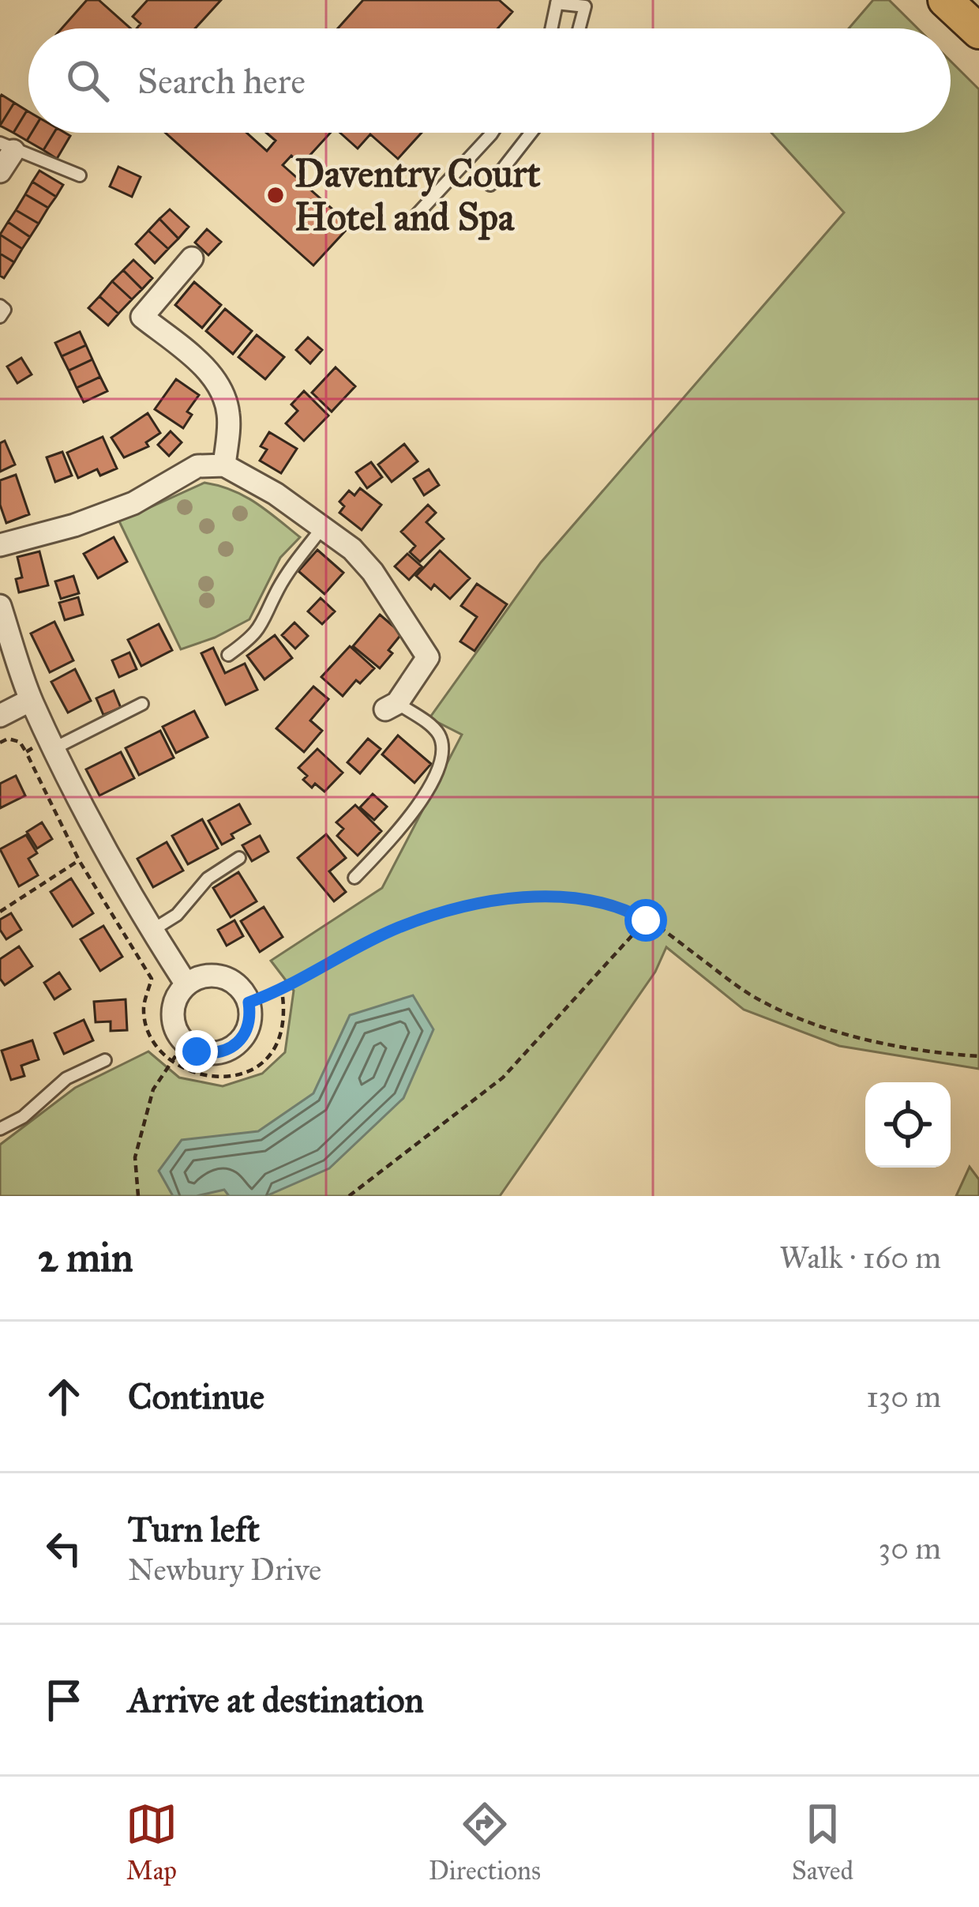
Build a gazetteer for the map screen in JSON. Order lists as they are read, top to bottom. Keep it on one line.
{"places":["Daventry Court Hotel and Spa"],"page":{"search":"Search here","heading":["2 min","Walk · 160 m"],"list":[["Continue","130 m"],["Turn left","Newbury Drive","30 m"],"Arrive at destination"],"nav":["Map","Directions","Saved"]}}
